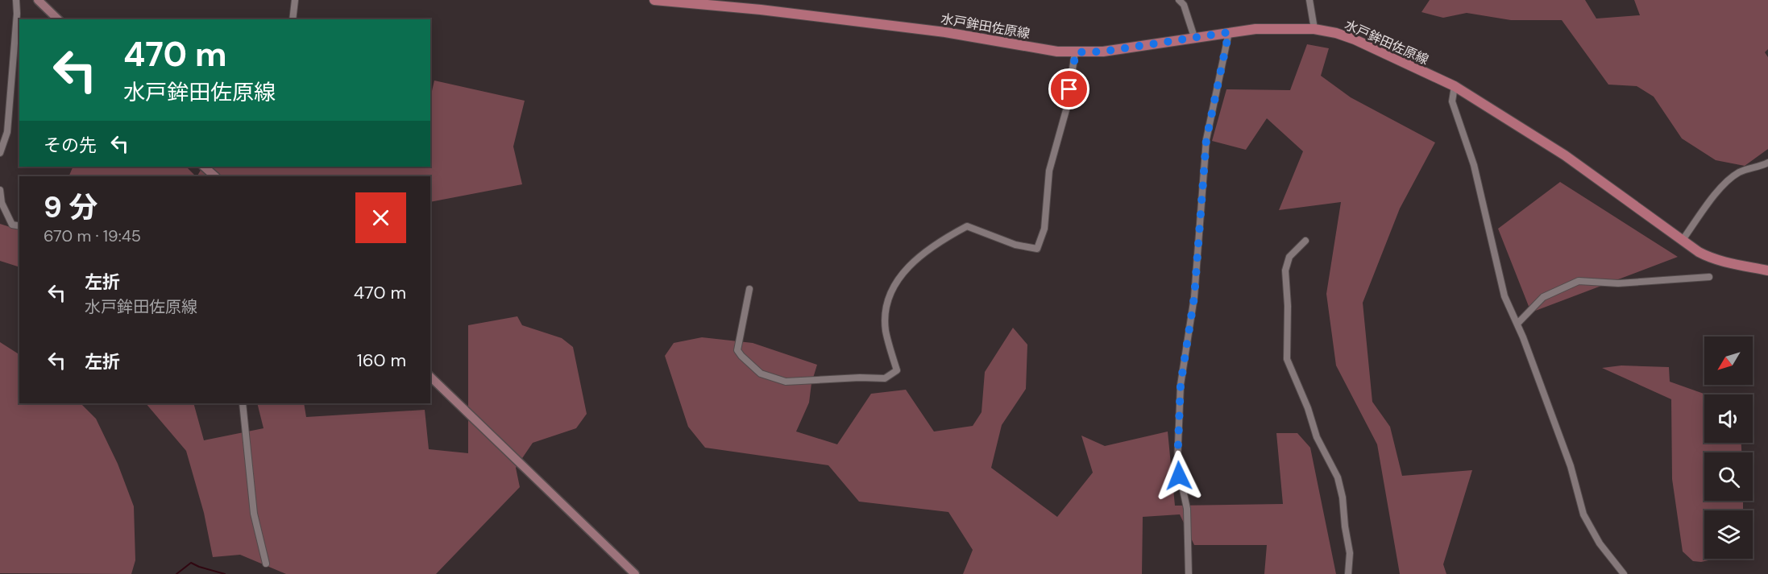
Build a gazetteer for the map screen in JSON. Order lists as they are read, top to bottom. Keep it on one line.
{"streets":{"main road":["水戸鉾田佐原線"]},"north":"bottom left","page":{"turn":["470 m","水戸鉾田佐原線"],"then":"その先","heading":["9 分","670 m · 19:45"],"list":[{"name":"左折","note":"水戸鉾田佐原線","value":"470 m"},{"name":"左折","value":"160 m"}]}}
